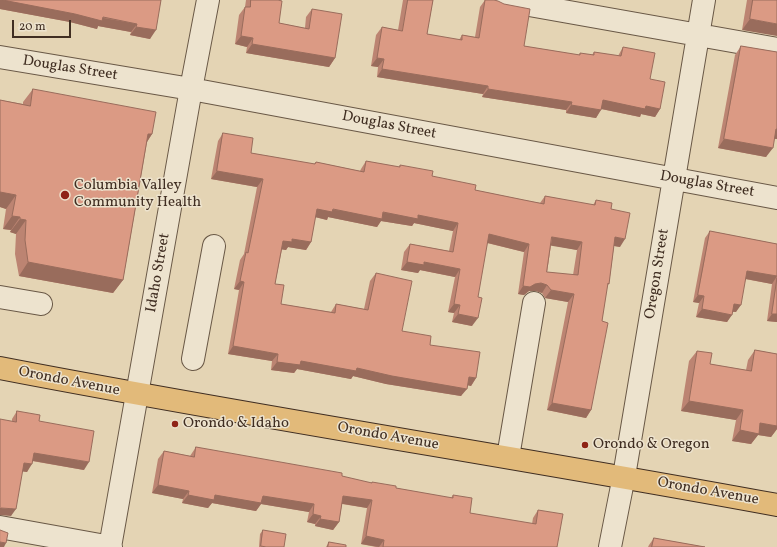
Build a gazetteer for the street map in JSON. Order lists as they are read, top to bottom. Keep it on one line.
{"streets":{"main road":["Orondo Avenue"],"street":["Douglas Street","Idaho Street","Oregon Street"]},"crossings":[["Douglas Street","Idaho Street"],["Douglas Street","Oregon Street"],["Idaho Street","Orondo Avenue"],["Oregon Street","Orondo Avenue"]],"places":["Columbia Valley Community Health","Orondo & Idaho","Orondo & Oregon"],"scale_bar":"20 m"}
